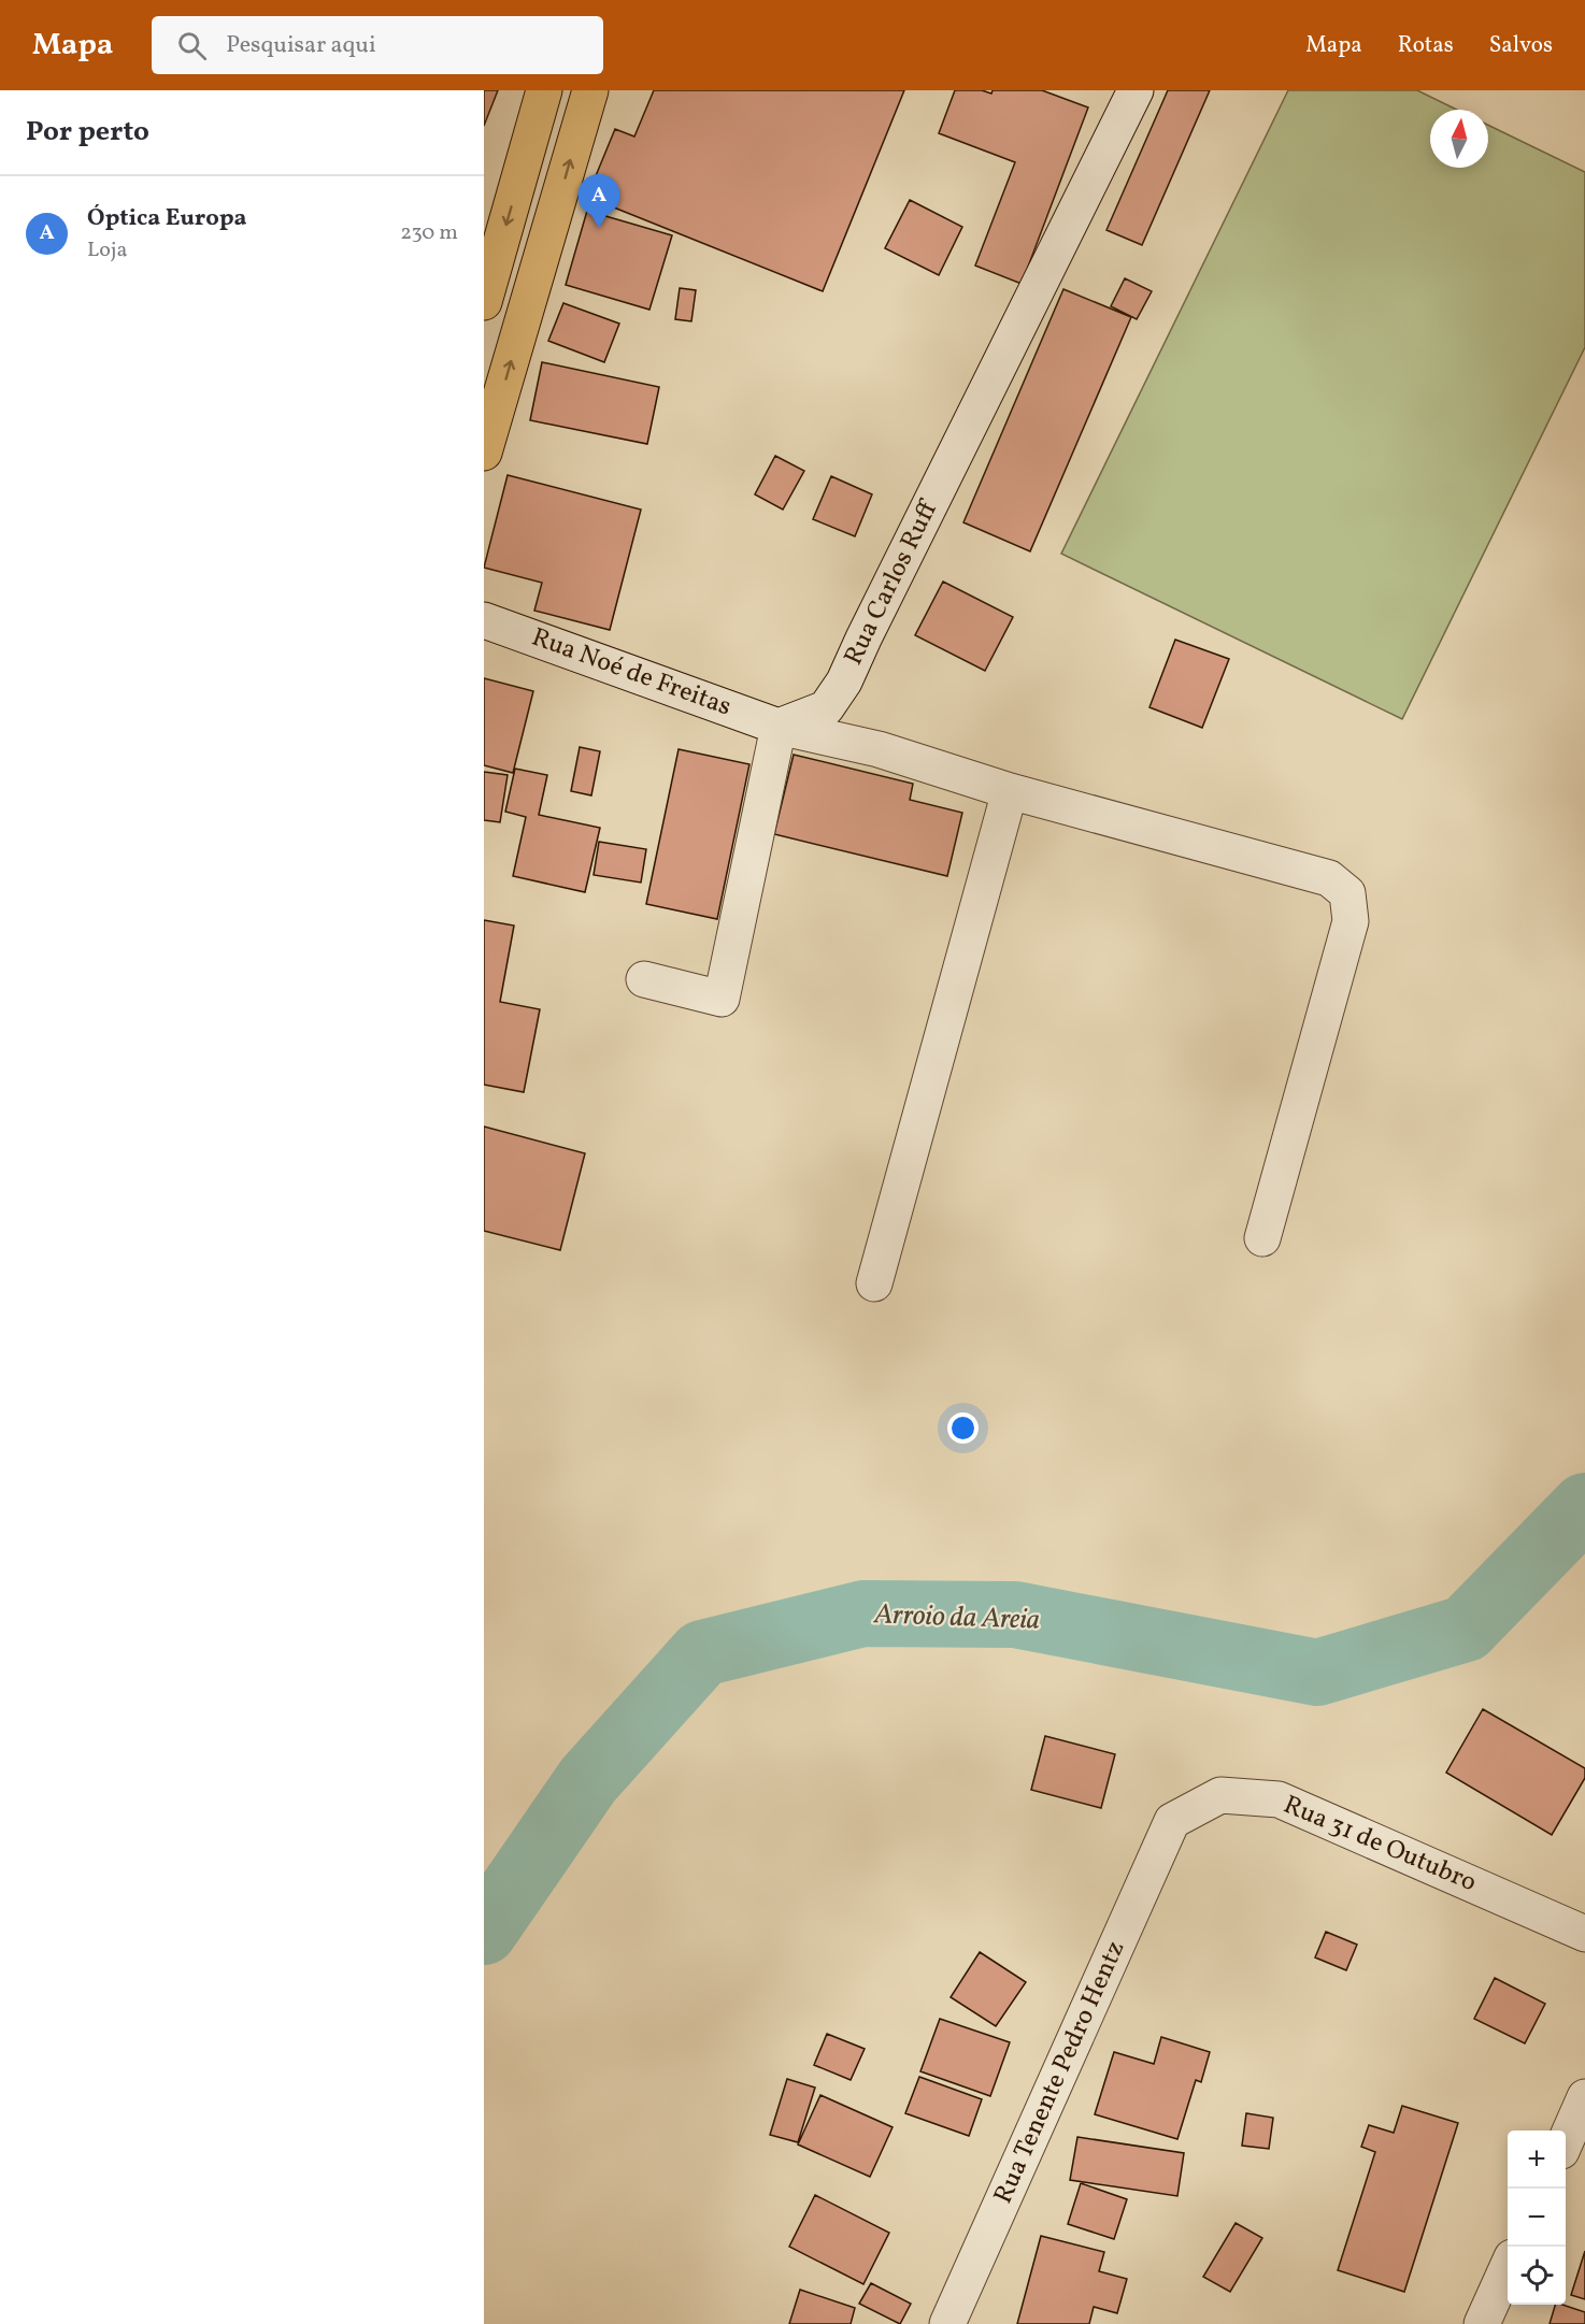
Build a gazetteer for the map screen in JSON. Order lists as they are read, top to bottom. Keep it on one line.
{"streets":{"street":["Rua Carlos Ruff","Rua Noé de Freitas","Rua 31 de Outubro","Rua Tenente Pedro Hentz"]},"crossings":[["Rua Carlos Ruff","Rua Noé de Freitas"],["Rua 31 de Outubro","Rua Tenente Pedro Hentz"]],"water":["Arroio da Areia"],"north":"top","page":{"header":"Mapa","search":"Pesquisar aqui","nav":["Mapa","Rotas","Salvos"],"heading":"Por perto","list":[{"mark":"A","name":"Óptica Europa","note":"Loja","value":"230 m"}],"pins":"A","map_buttons":["+","−"]}}
